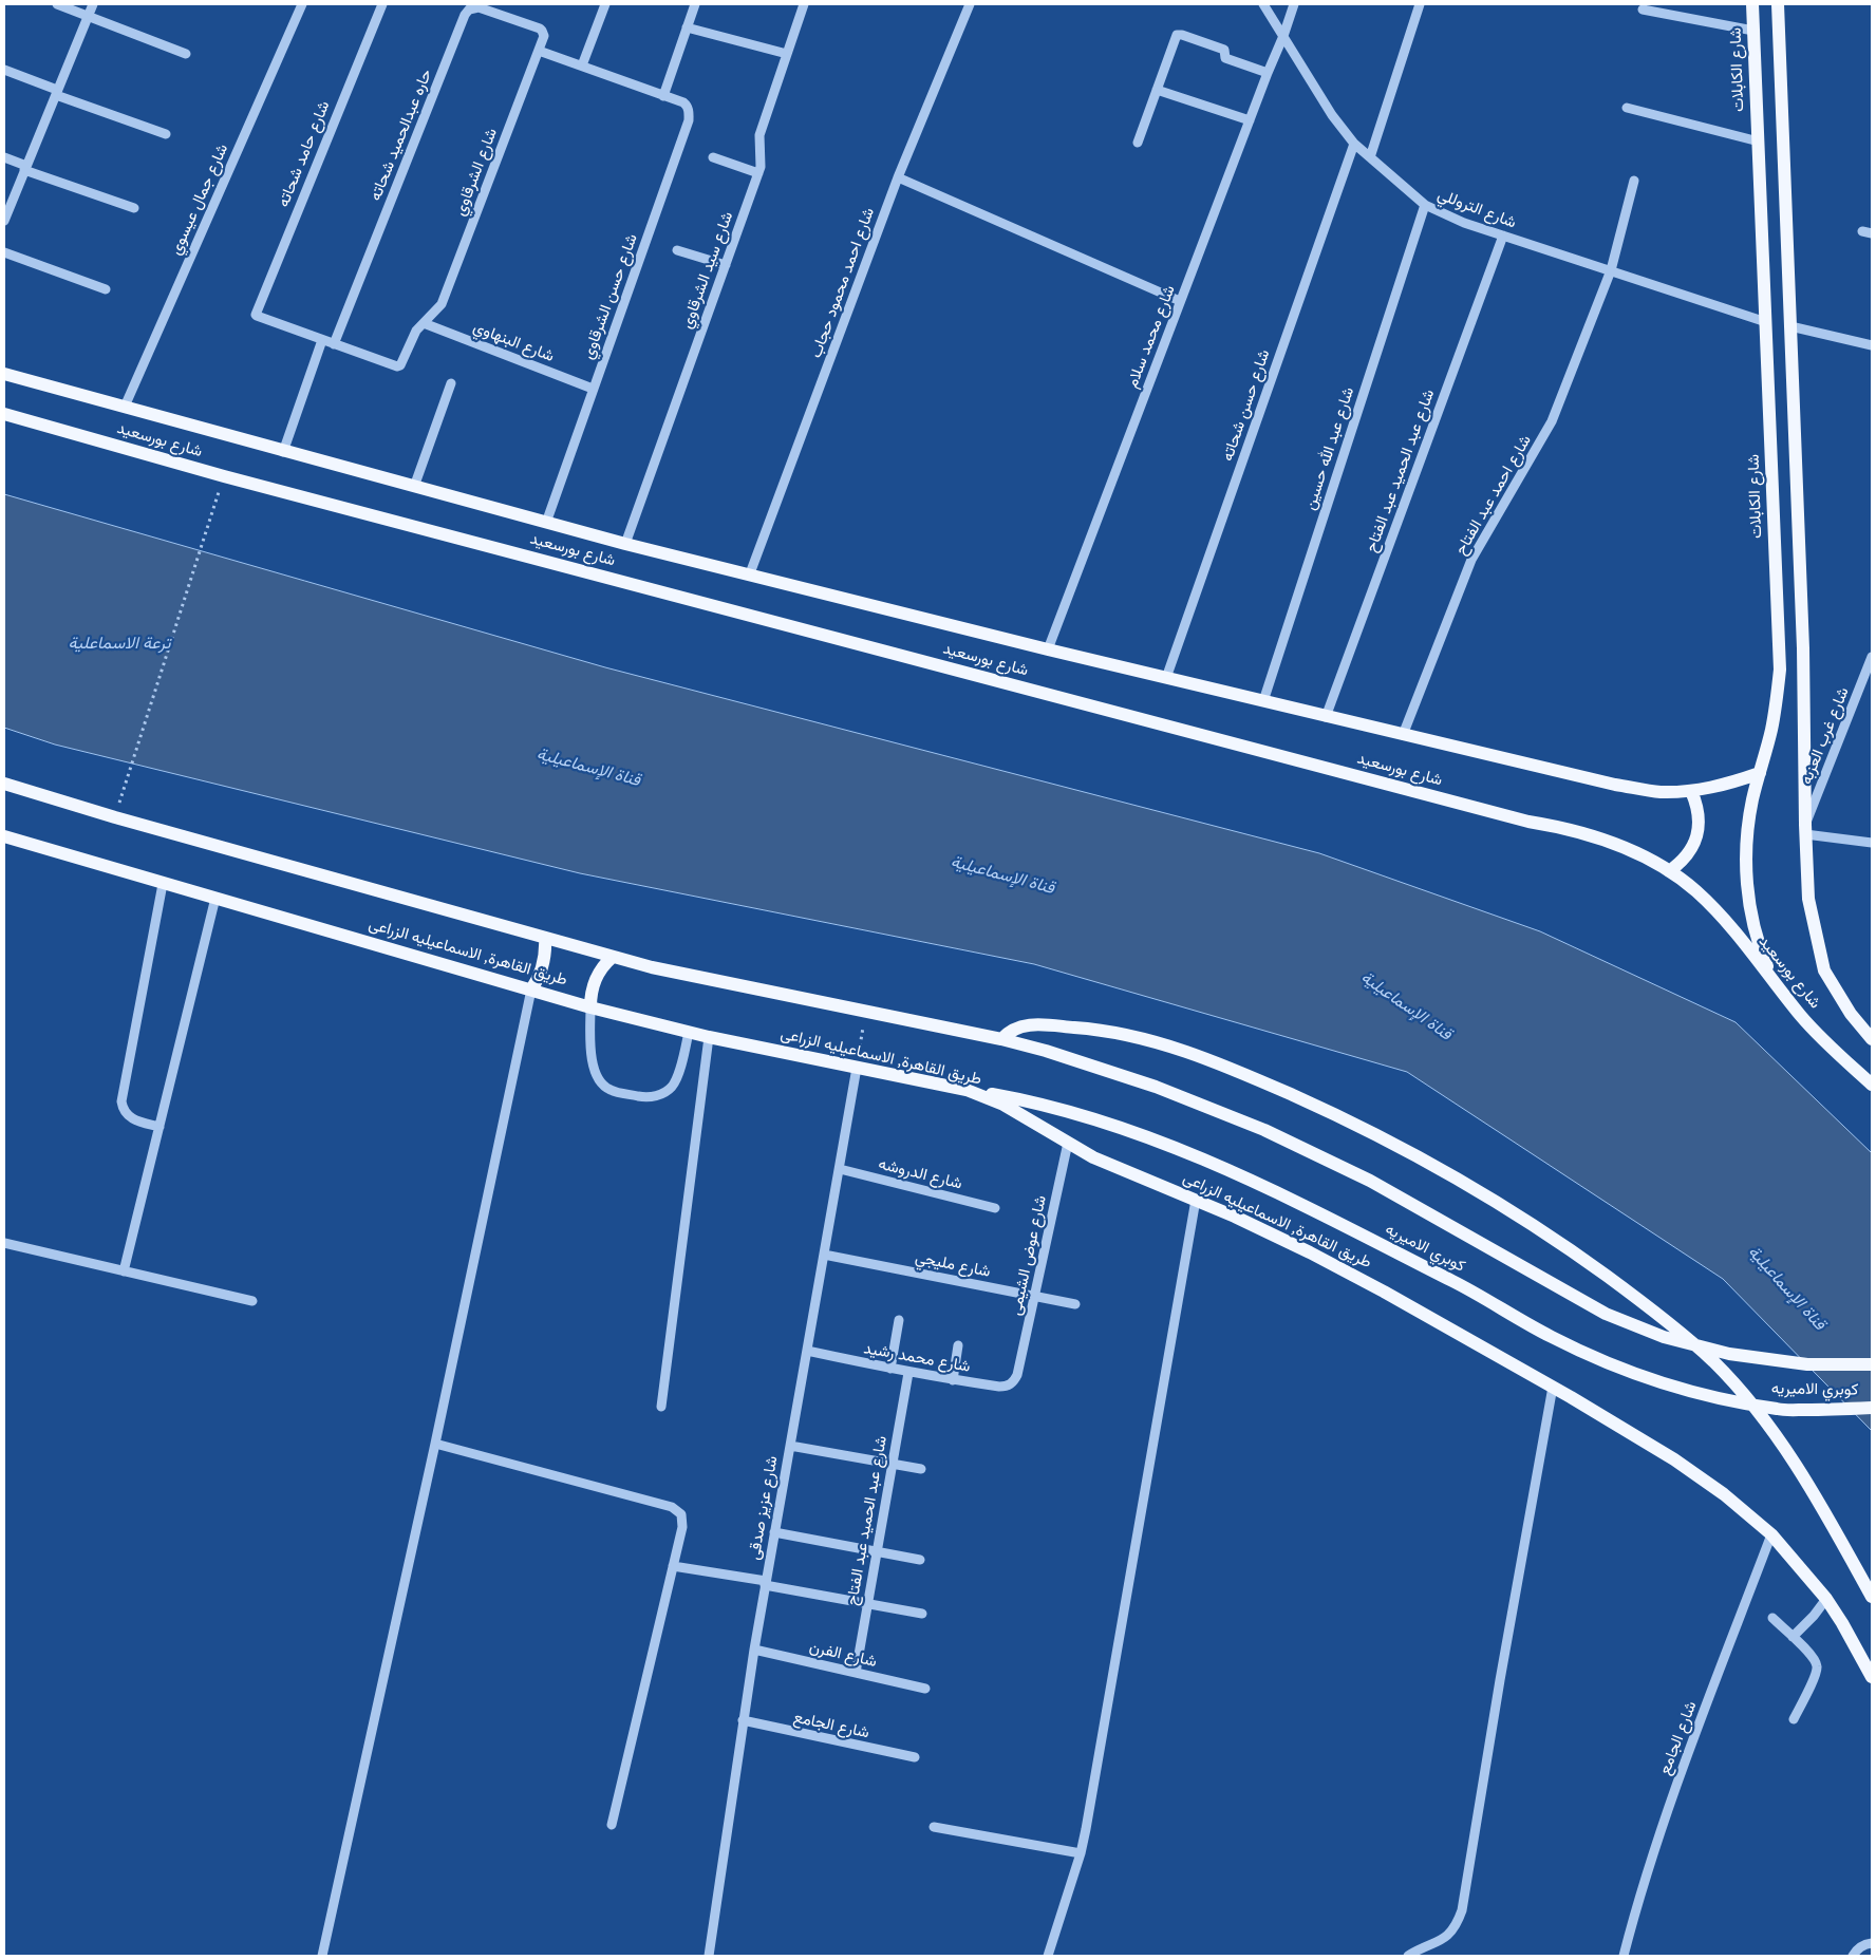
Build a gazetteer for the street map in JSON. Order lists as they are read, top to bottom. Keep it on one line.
{"streets":{"main road":["شارع الكابلات","شارع بورسعيد","طريق القاهرة, الاسماعيليه الزراعى","كوبري الاميريه"],"street":["حاره عبدالحميد شحاته","شارع حامد شحاته","شارع الشرقاوي","شارع جمال عيسوي","شارع التروللي","شارع سيد الشرقاوي","شارع احمد محمود حجاب","شارع حسن الشرقاوي","شارع محمد سلام","شارع البنهاوي","شارع حسن شحاته","شارع عبد الله حسين","شارع عبد الحميد عبد الفتاح","شارع احمد عبد الفتاح","شارع غرب العزبه","شارع الدروشه","شارع عوض الشيمى","شارع مليجي","شارع محمد رشيد","شارع عزيز صدقى","شارع الفرن","شارع الجامع"]},"crossings":[["شارع الكابلات","شارع التروللي"],["شارع الكابلات","شارع بورسعيد"],["حاره عبدالحميد شحاته","شارع الشرقاوي"],["شارع الشرقاوي","شارع البنهاوي"],["شارع جمال عيسوي","شارع بورسعيد"],["شارع التروللي","شارع محمد سلام"],["شارع التروللي","شارع حسن شحاته"],["شارع التروللي","شارع عبد الله حسين"],["شارع التروللي","شارع عبد الحميد عبد الفتاح"],["شارع التروللي","شارع احمد عبد الفتاح"],["شارع سيد الشرقاوي","شارع بورسعيد"],["شارع احمد محمود حجاب","شارع بورسعيد"],["شارع حسن الشرقاوي","شارع البنهاوي"],["شارع حسن الشرقاوي","شارع بورسعيد"],["شارع محمد سلام","شارع بورسعيد"],["شارع حسن شحاته","شارع بورسعيد"],["شارع بورسعيد","شارع عبد الله حسين"],["شارع بورسعيد","شارع عبد الحميد عبد الفتاح"],["شارع بورسعيد","شارع احمد عبد الفتاح"],["شارع عبد الحميد عبد الفتاح","شارع محمد رشيد"],["شارع عبد الحميد عبد الفتاح","شارع الفرن"],["طريق القاهرة, الاسماعيليه الزراعى","كوبري الاميريه"],["طريق القاهرة, الاسماعيليه الزراعى","شارع عوض الشيمى"],["طريق القاهرة, الاسماعيليه الزراعى","شارع عزيز صدقى"],["طريق القاهرة, الاسماعيليه الزراعى","شارع الجامع"],["شارع الدروشه","شارع عزيز صدقى"],["شارع عوض الشيمى","شارع مليجي"],["شارع عوض الشيمى","شارع محمد رشيد"],["شارع مليجي","شارع عزيز صدقى"],["شارع محمد رشيد","شارع عزيز صدقى"],["شارع عزيز صدقى","شارع الفرن"],["شارع عزيز صدقى","شارع الجامع"]],"water":["ترعة الاسماعلية","قناة الإسماعيلية"]}
